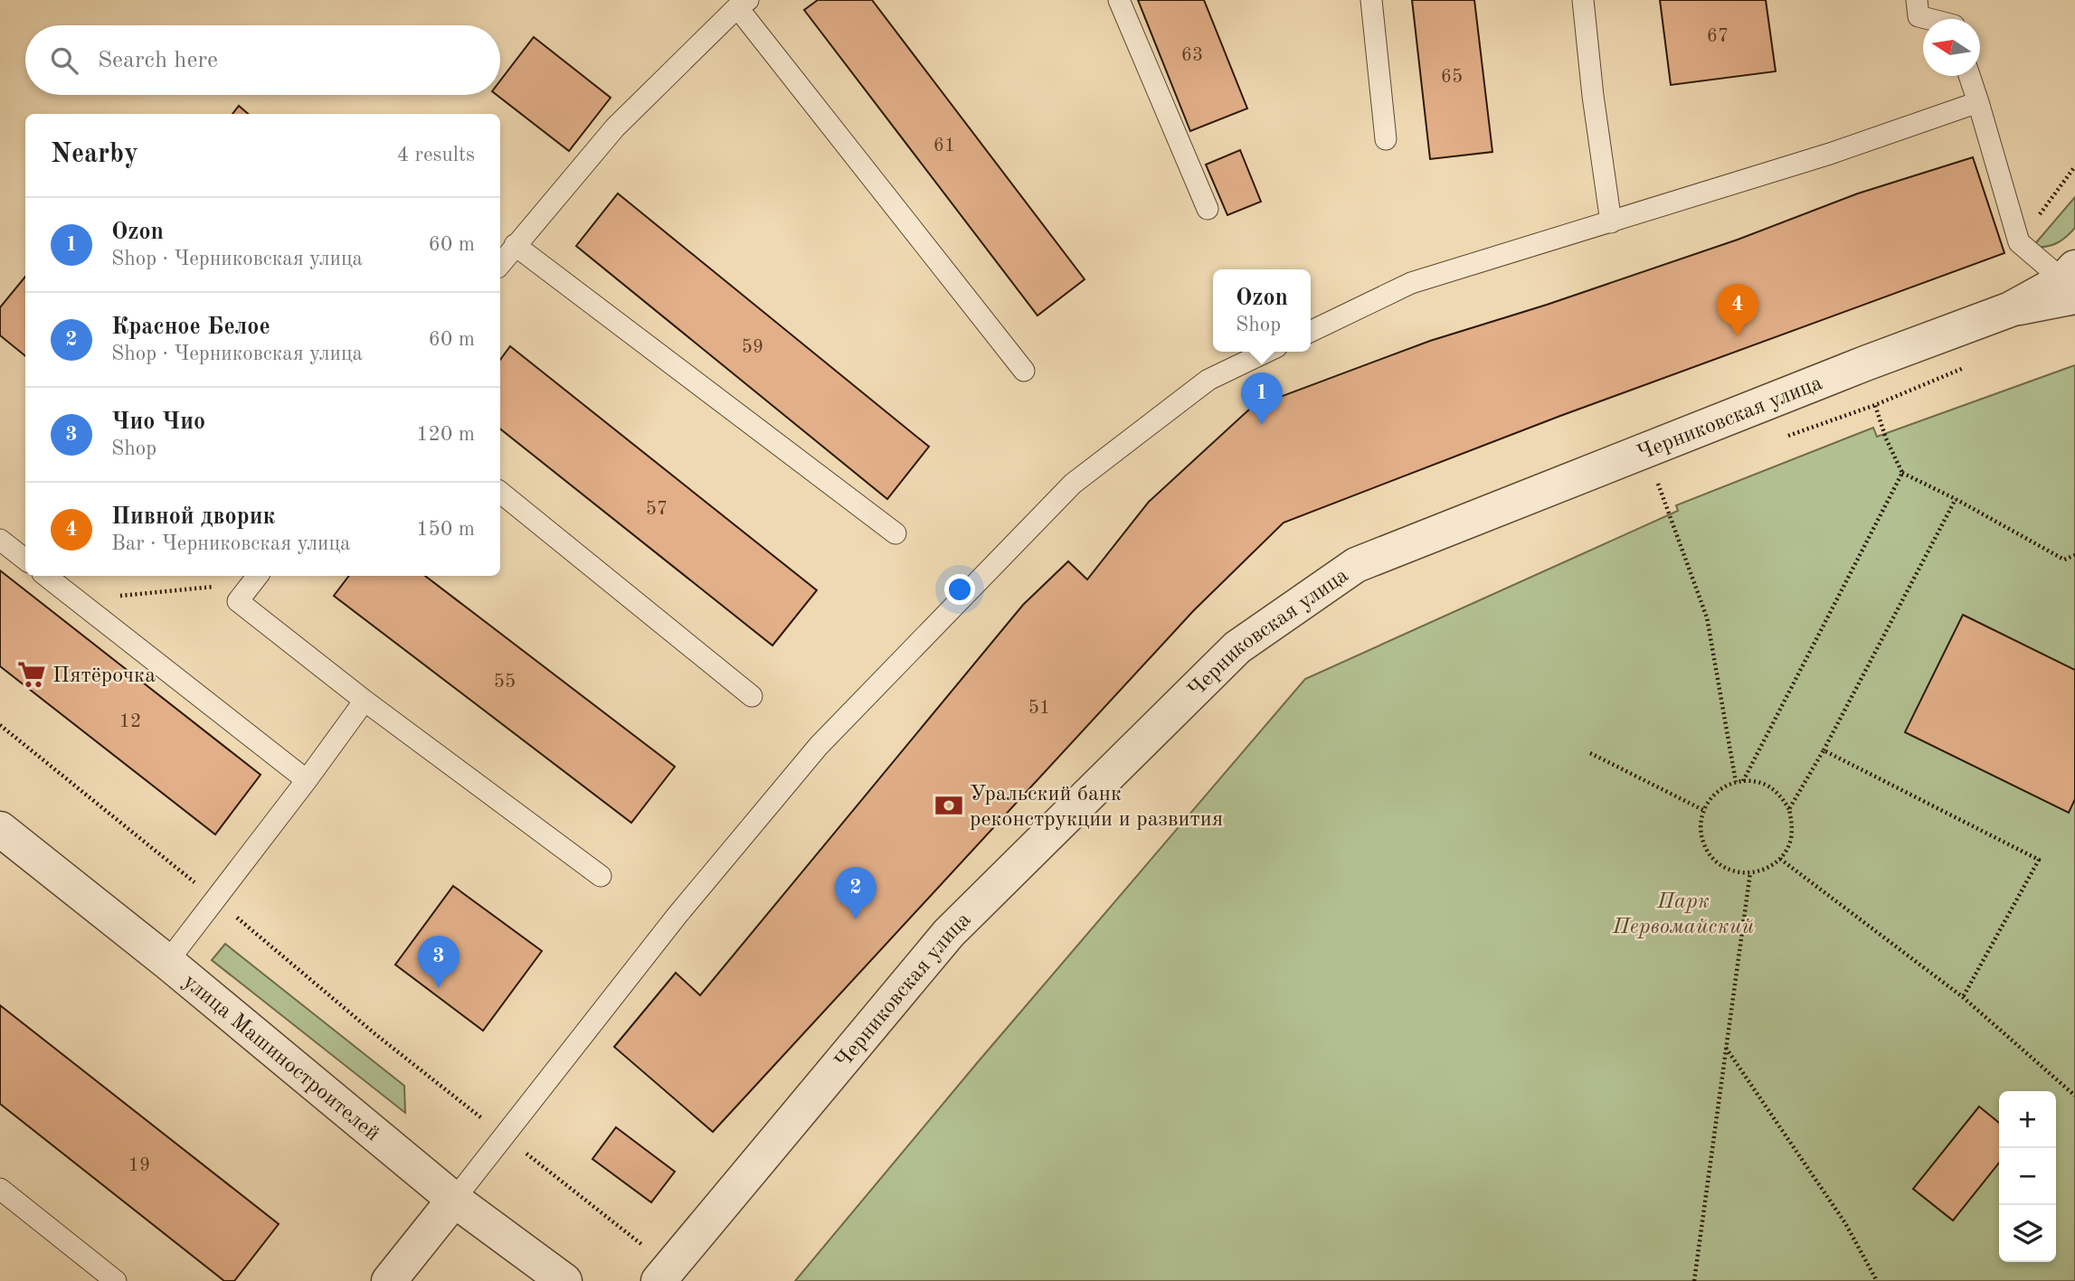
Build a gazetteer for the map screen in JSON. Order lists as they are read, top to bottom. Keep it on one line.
{"streets":{"street":["Черниковская улица","улица Машиностроителей"]},"parks":["Парк Первомайский"],"places":{"supermarket":["Пятёрочка"],"bank":["Уральский банк реконструкции и развития"]},"house_numbers":["67","63","65","61","59","57","55","51","12","19"],"north":"left","page":{"search":"Search here","heading":["Nearby","4 results"],"list":[{"mark":"1","name":"Ozon","note":"Shop · Черниковская улица","value":"60 m"},{"mark":"2","name":"Красное Белое","note":"Shop · Черниковская улица","value":"60 m"},{"mark":"3","name":"Чио Чио","note":"Shop","value":"120 m"},{"mark":"4","name":"Пивной дворик","note":"Bar · Черниковская улица","value":"150 m"}],"popup":["Ozon","Shop"],"pins":["4","1","2","3"],"map_buttons":["+","−"]}}
